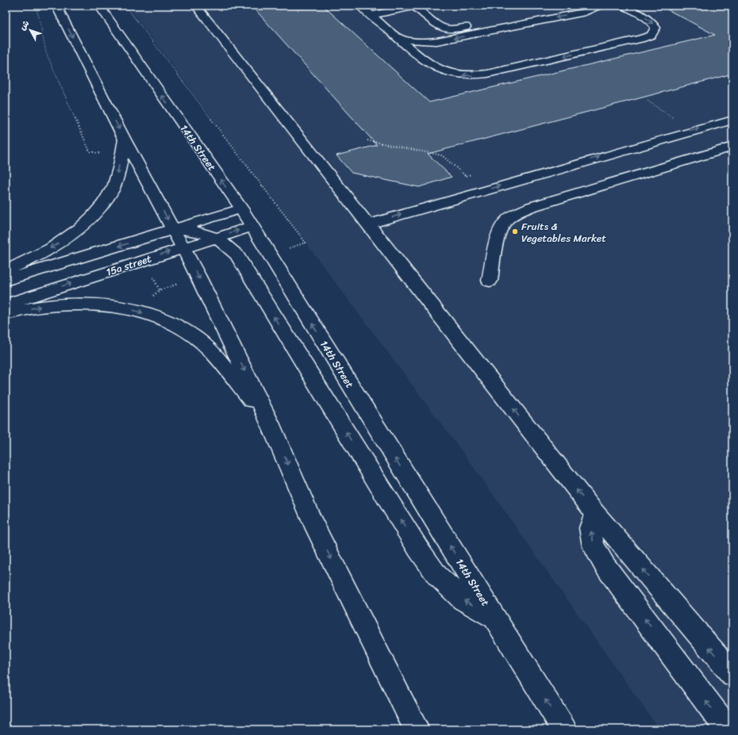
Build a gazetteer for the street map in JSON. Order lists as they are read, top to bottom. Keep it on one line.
{"streets":{"main road":["14th Street","15a street"]},"crossings":[["14th Street","15a street"]],"places":["Fruits & Vegetables Market"],"north":"top left"}
